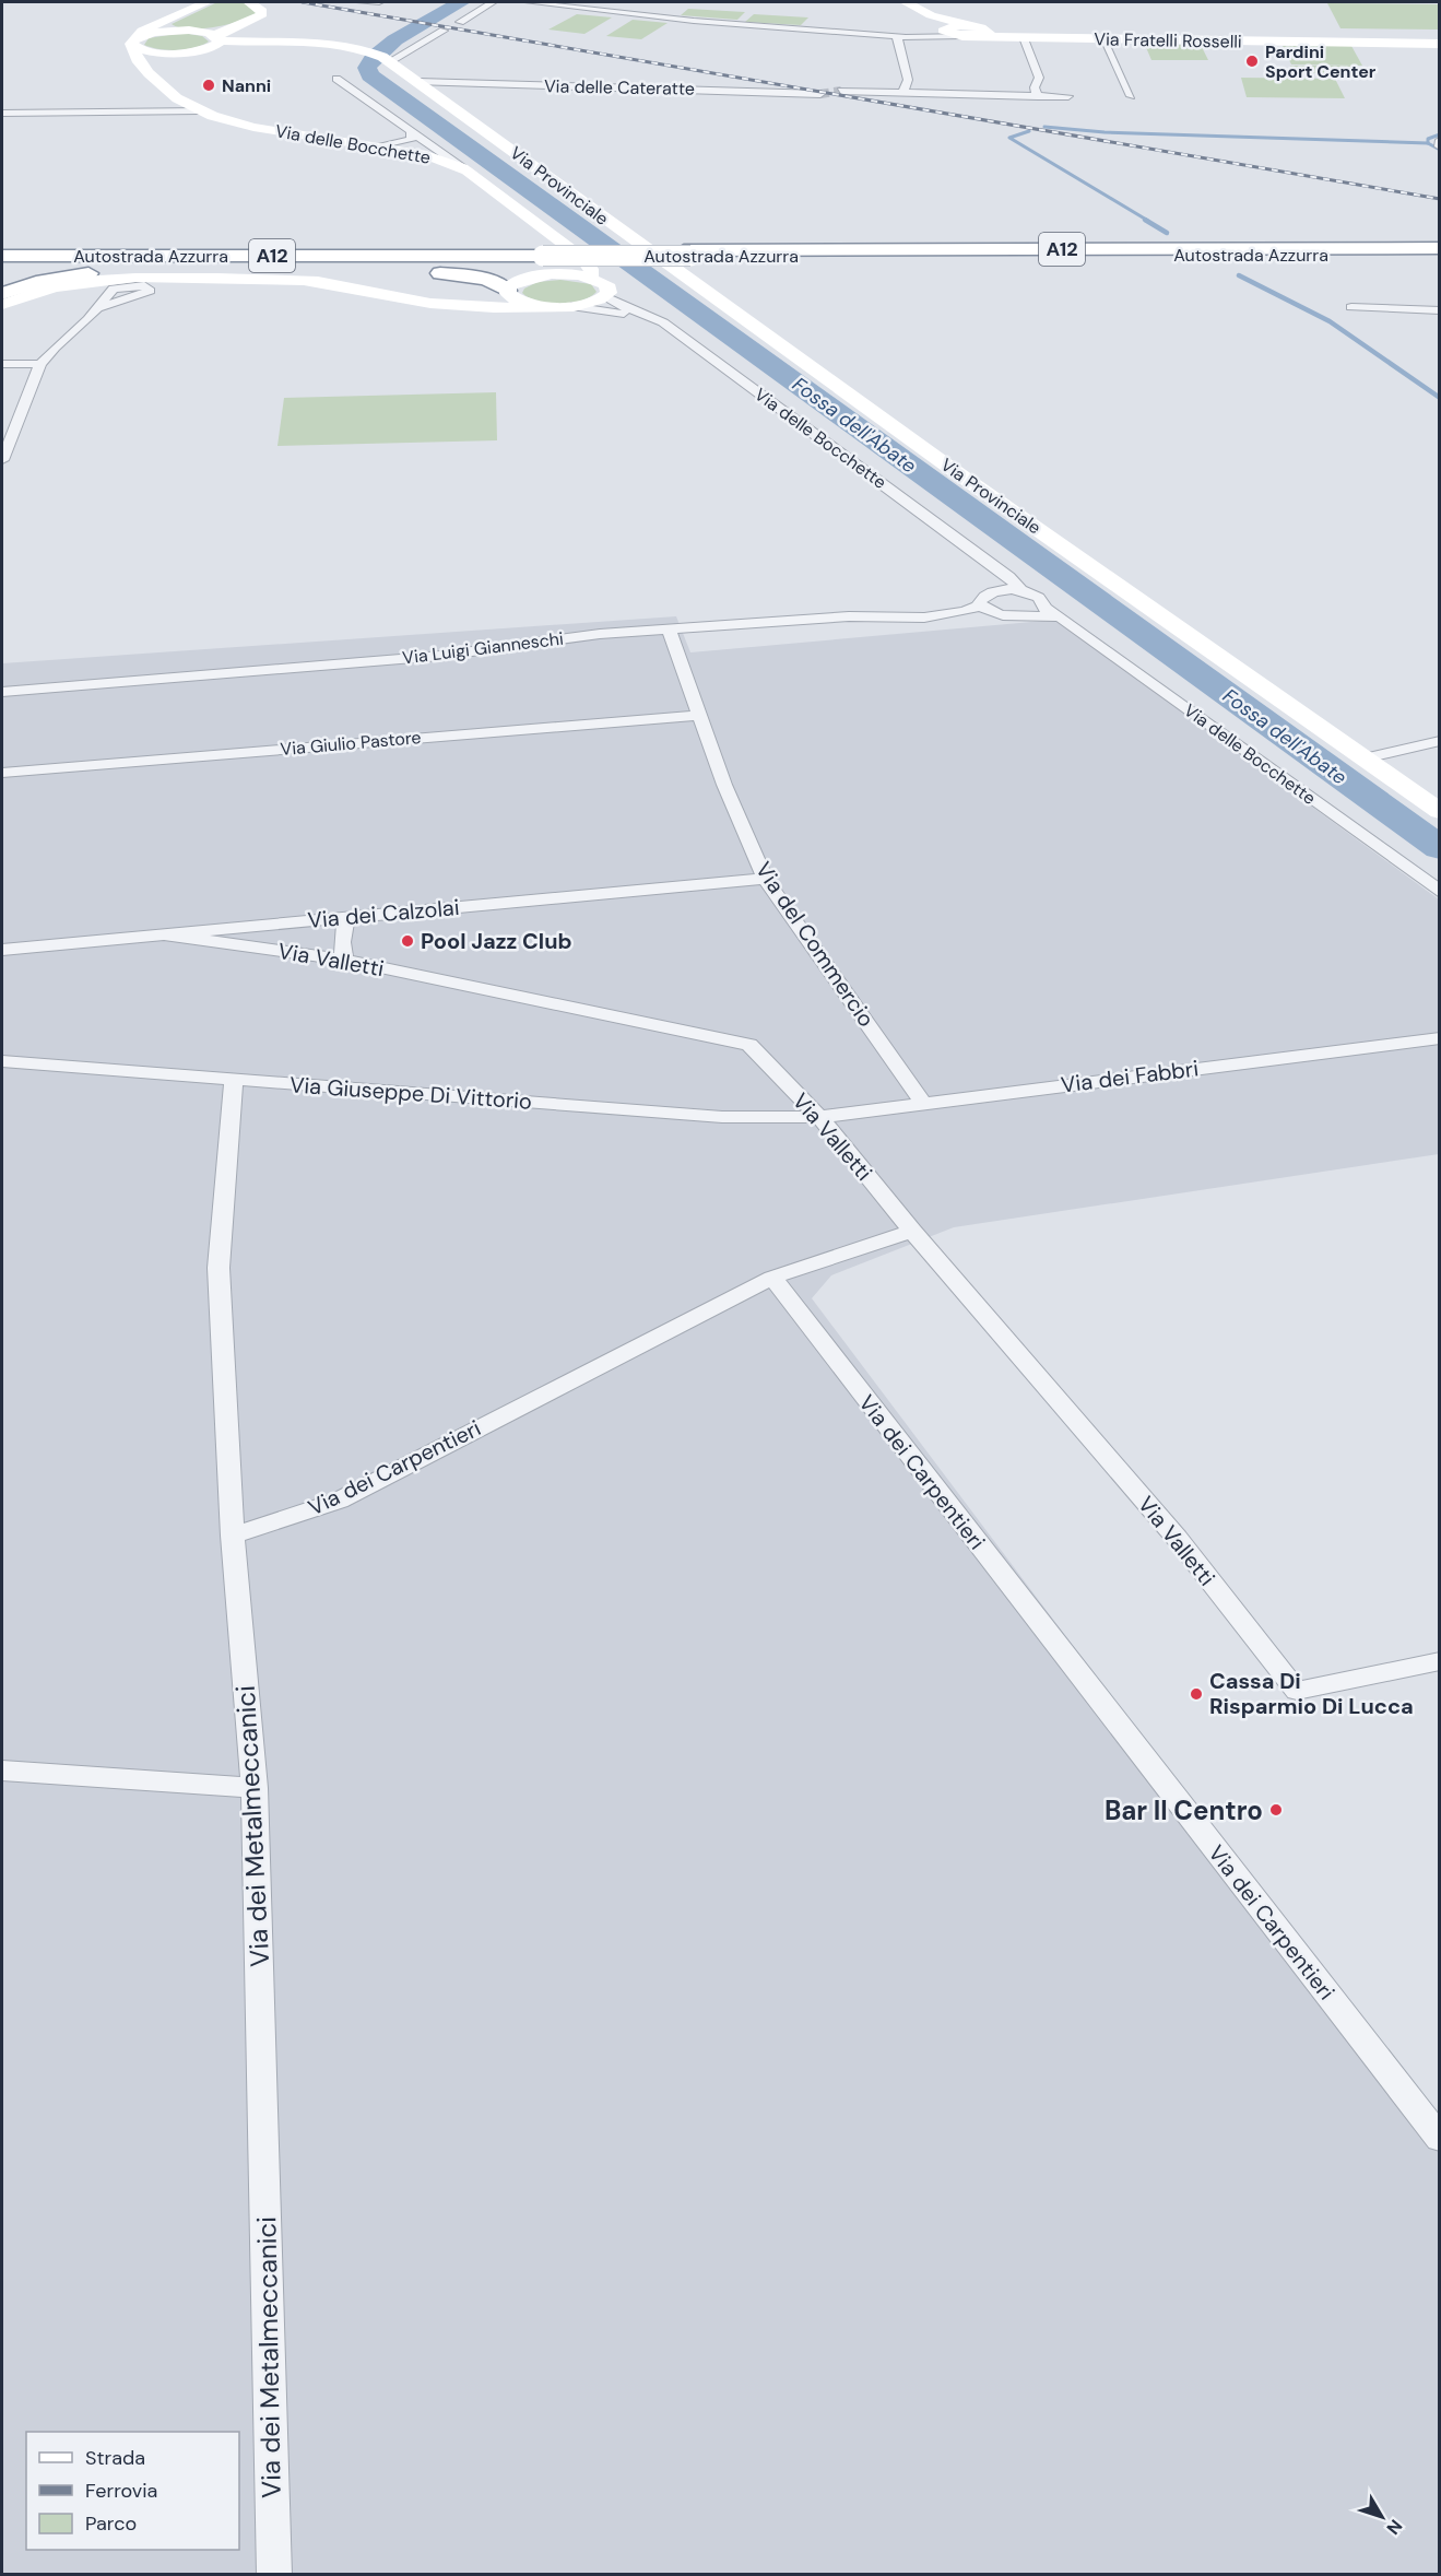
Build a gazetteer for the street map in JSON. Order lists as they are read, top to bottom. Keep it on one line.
{"streets":{"highway":["A12","Autostrada Azzurra"],"main road":["Via Fratelli Rosselli","Via delle Bocchette","Via Provinciale"],"street":["Via delle Cateratte","Via Luigi Gianneschi","Via Giulio Pastore","Via dei Calzolai","Via del Commercio","Via Valletti","Via dei Fabbri","Via Giuseppe Di Vittorio","Via dei Carpentieri","Via dei Metalmeccanici"]},"crossings":[["Via delle Cateratte","Via Provinciale"],["Via delle Bocchette","Via Luigi Gianneschi"],["Via Luigi Gianneschi","Via del Commercio"],["Via Giulio Pastore","Via del Commercio"],["Via dei Calzolai","Via del Commercio"],["Via dei Calzolai","Via Valletti"],["Via del Commercio","Via dei Fabbri"],["Via Valletti","Via dei Fabbri"],["Via Valletti","Via Giuseppe Di Vittorio"],["Via dei Fabbri","Via Giuseppe Di Vittorio"],["Via Giuseppe Di Vittorio","Via dei Metalmeccanici"],["Via dei Carpentieri","Via dei Metalmeccanici"]],"water":["Fossa dell'Abate"],"places":["Pardini Sport Center","Nanni","Pool Jazz Club","Cassa Di Risparmio Di Lucca","Bar Il Centro"],"legend":["Strada","Ferrovia","Parco"],"north":"bottom right"}
